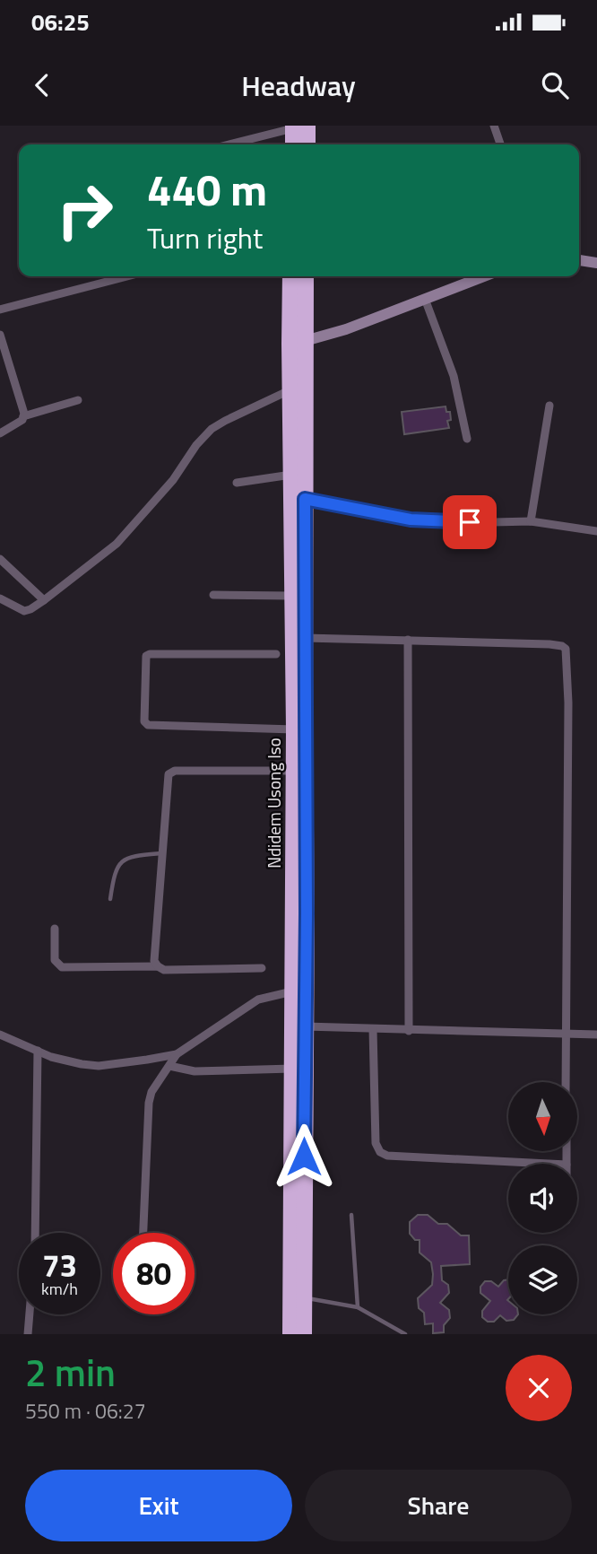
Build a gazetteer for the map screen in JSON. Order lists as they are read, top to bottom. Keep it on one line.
{"streets":{"highway":["Ndidem Usong Iso"]},"north":"bottom","page":{"status":"06:25","header":"Headway","turn":["440 m","Turn right"],"speed":"73 km/h","limit":"80","heading":["2 min","550 m · 06:27"],"buttons":["Exit","Share"]}}
